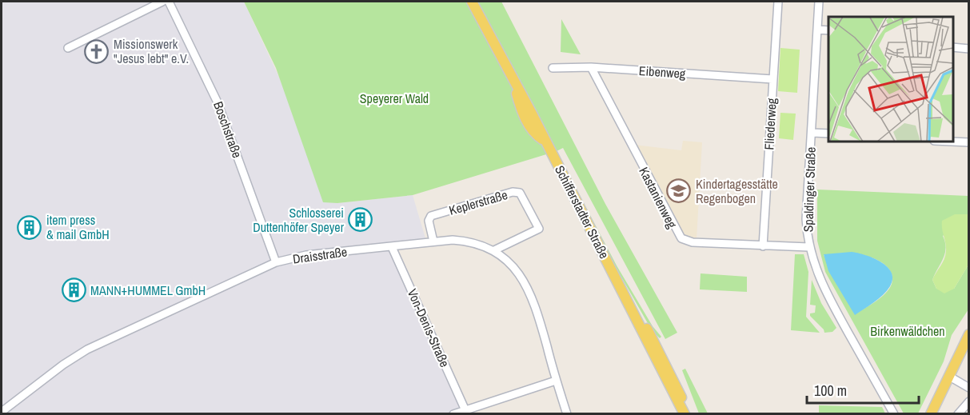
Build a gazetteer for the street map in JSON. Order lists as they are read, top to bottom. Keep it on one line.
{"streets":{"main road":["Schifferstadter Straße"],"street":["Eibenweg","Fliederweg","Boschstraße","Spaldinger Straße","Kastanienweg","Keplerstraße","Draisstraße","Von-Denis-Straße"]},"crossings":[["Eibenweg","Fliederweg"],["Eibenweg","Kastanienweg"],["Fliederweg","Kastanienweg"],["Boschstraße","Draisstraße"],["Spaldinger Straße","Kastanienweg"],["Keplerstraße","Draisstraße"],["Draisstraße","Von-Denis-Straße"]],"parks":["Speyerer Wald","Birkenwäldchen"],"places":{"church":["Missionswerk \"Jesus lebt\" e.V."],"school or university":["Kindertagesstätte Regenbogen"],"building":["Schlosserei Duttenhöfer Speyer","item press & mail GmbH","MANN+HUMMEL GmbH"]},"scale_bar":"100 m"}
